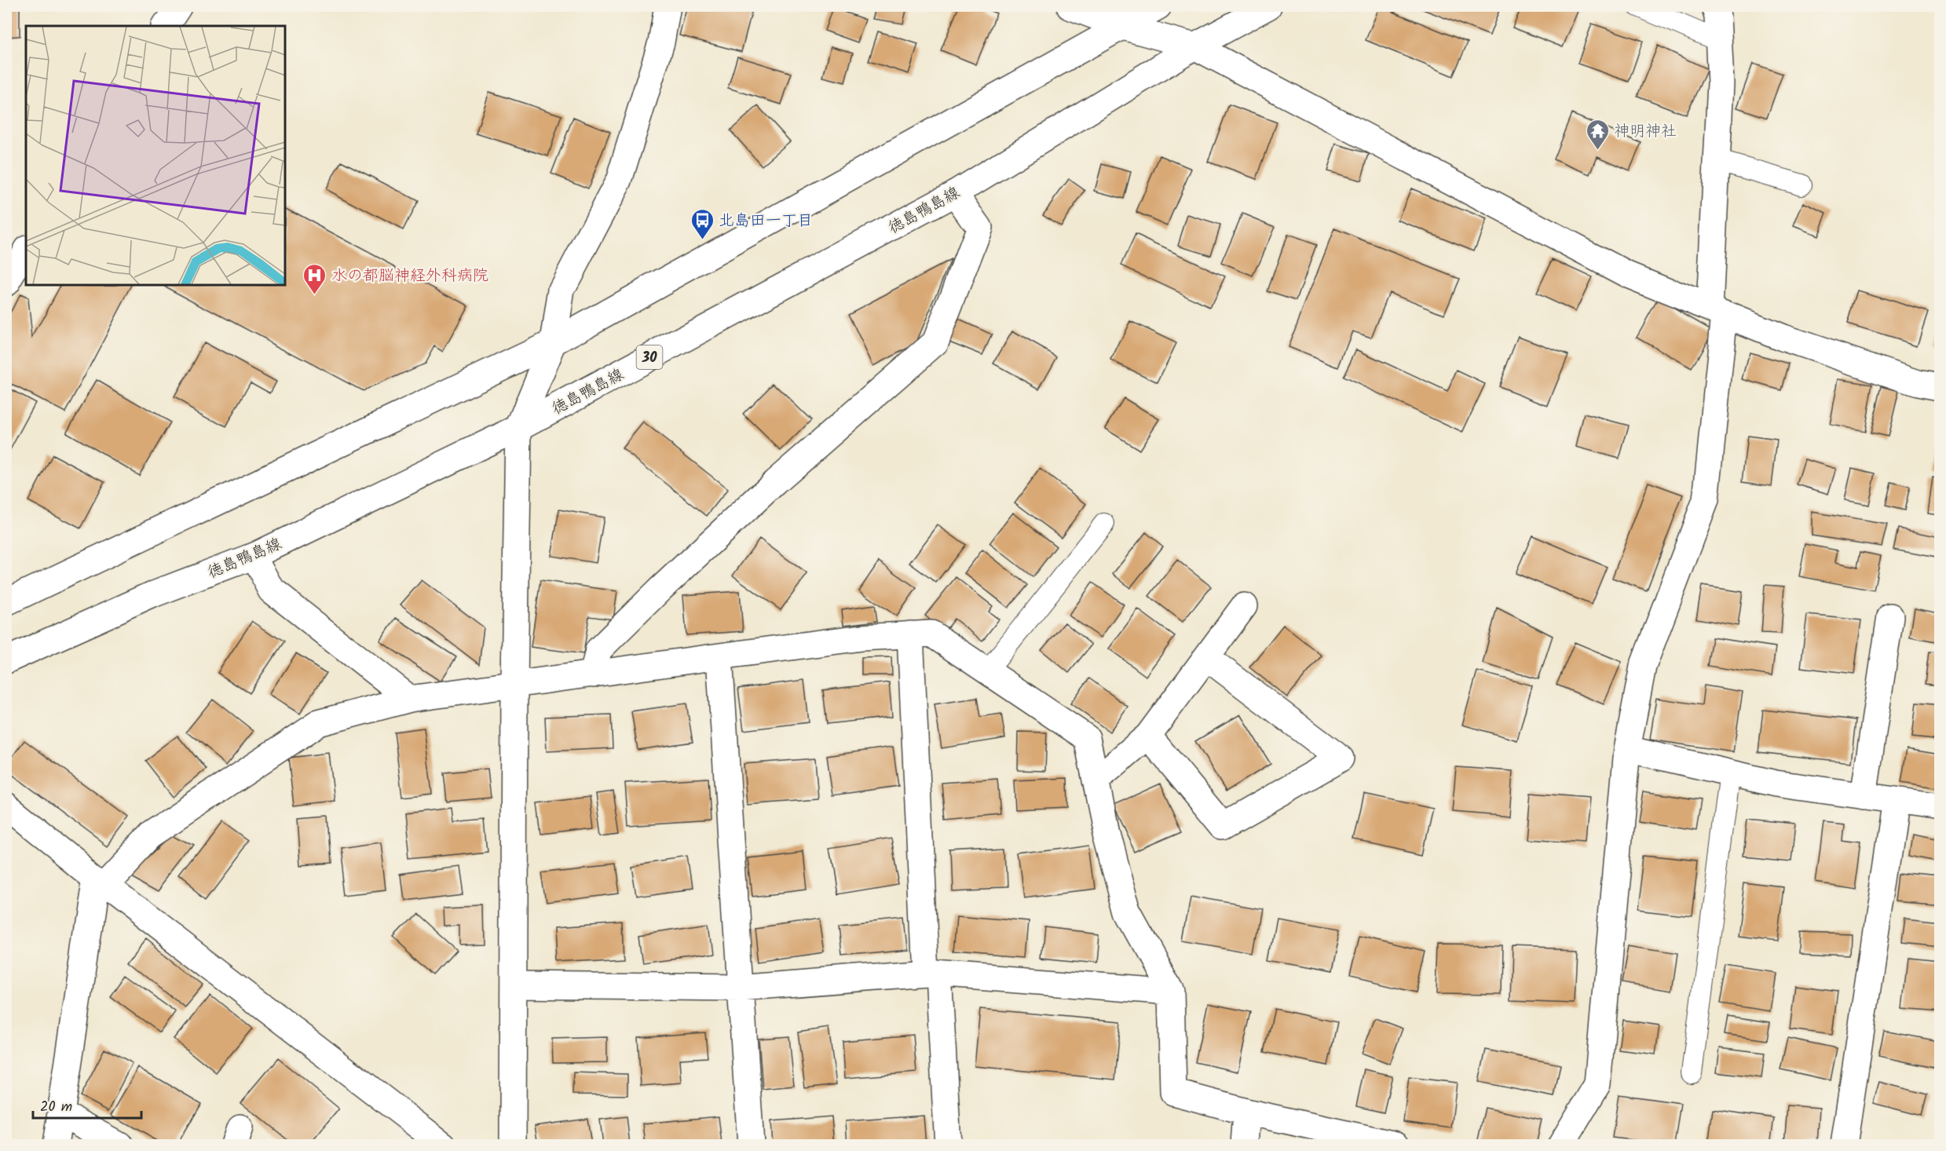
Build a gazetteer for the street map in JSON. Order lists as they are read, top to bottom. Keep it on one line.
{"streets":{"street":["徳島鴨島線","30"]},"places":{"temple":["神明神社"],"bus stop":["北島田一丁目"],"hospital":["水の都脳神経外科病院"]},"scale_bar":"20 m"}
